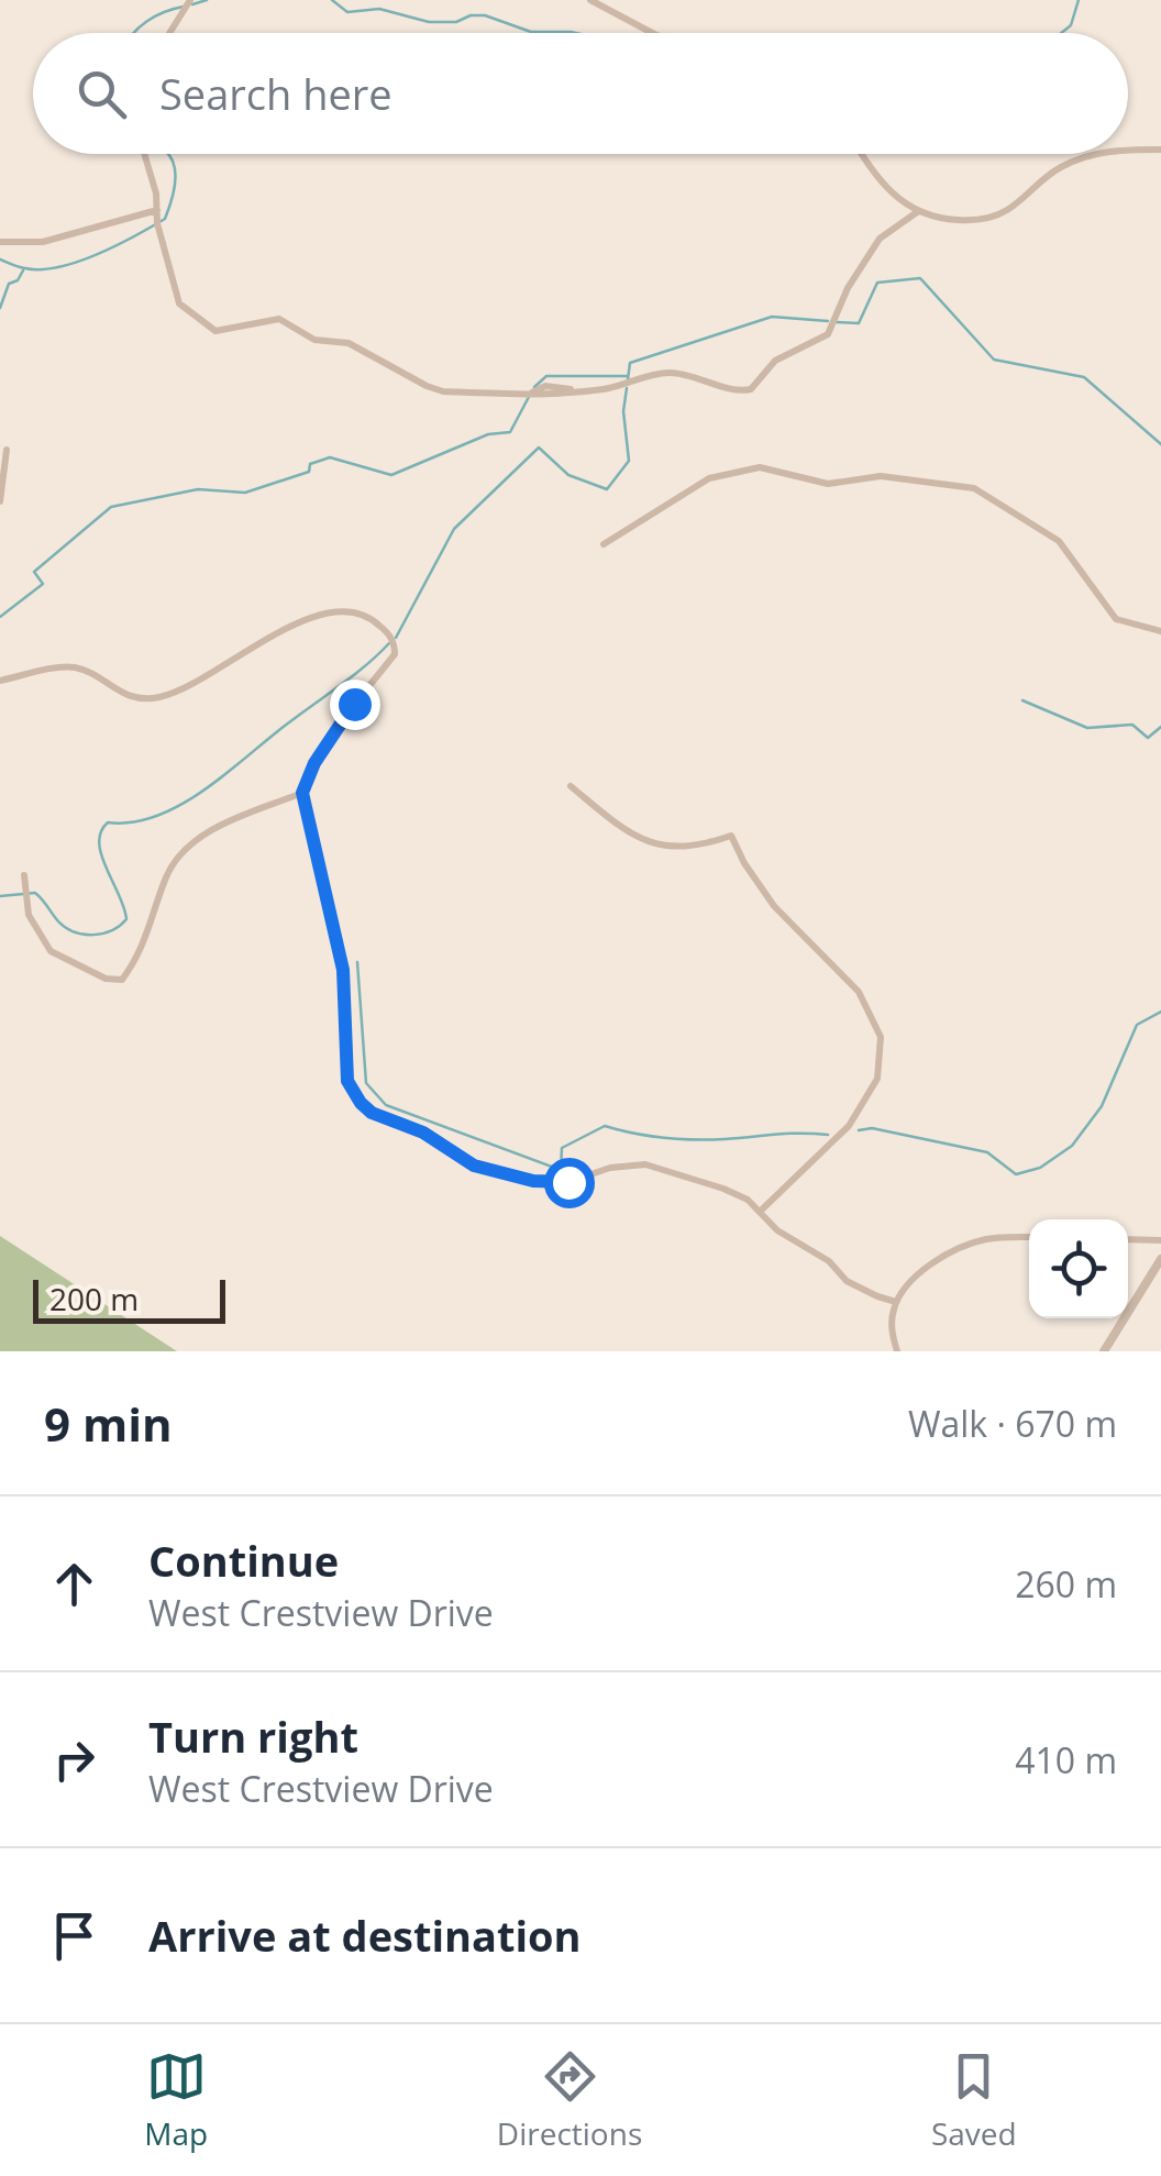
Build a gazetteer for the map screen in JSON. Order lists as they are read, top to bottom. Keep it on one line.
{"scale_bar":"200 m","page":{"search":"Search here","scale":"200 m","heading":["9 min","Walk · 670 m"],"list":[["Continue","West Crestview Drive","260 m"],["Turn right","West Crestview Drive","410 m"],"Arrive at destination"],"nav":["Map","Directions","Saved"]}}
